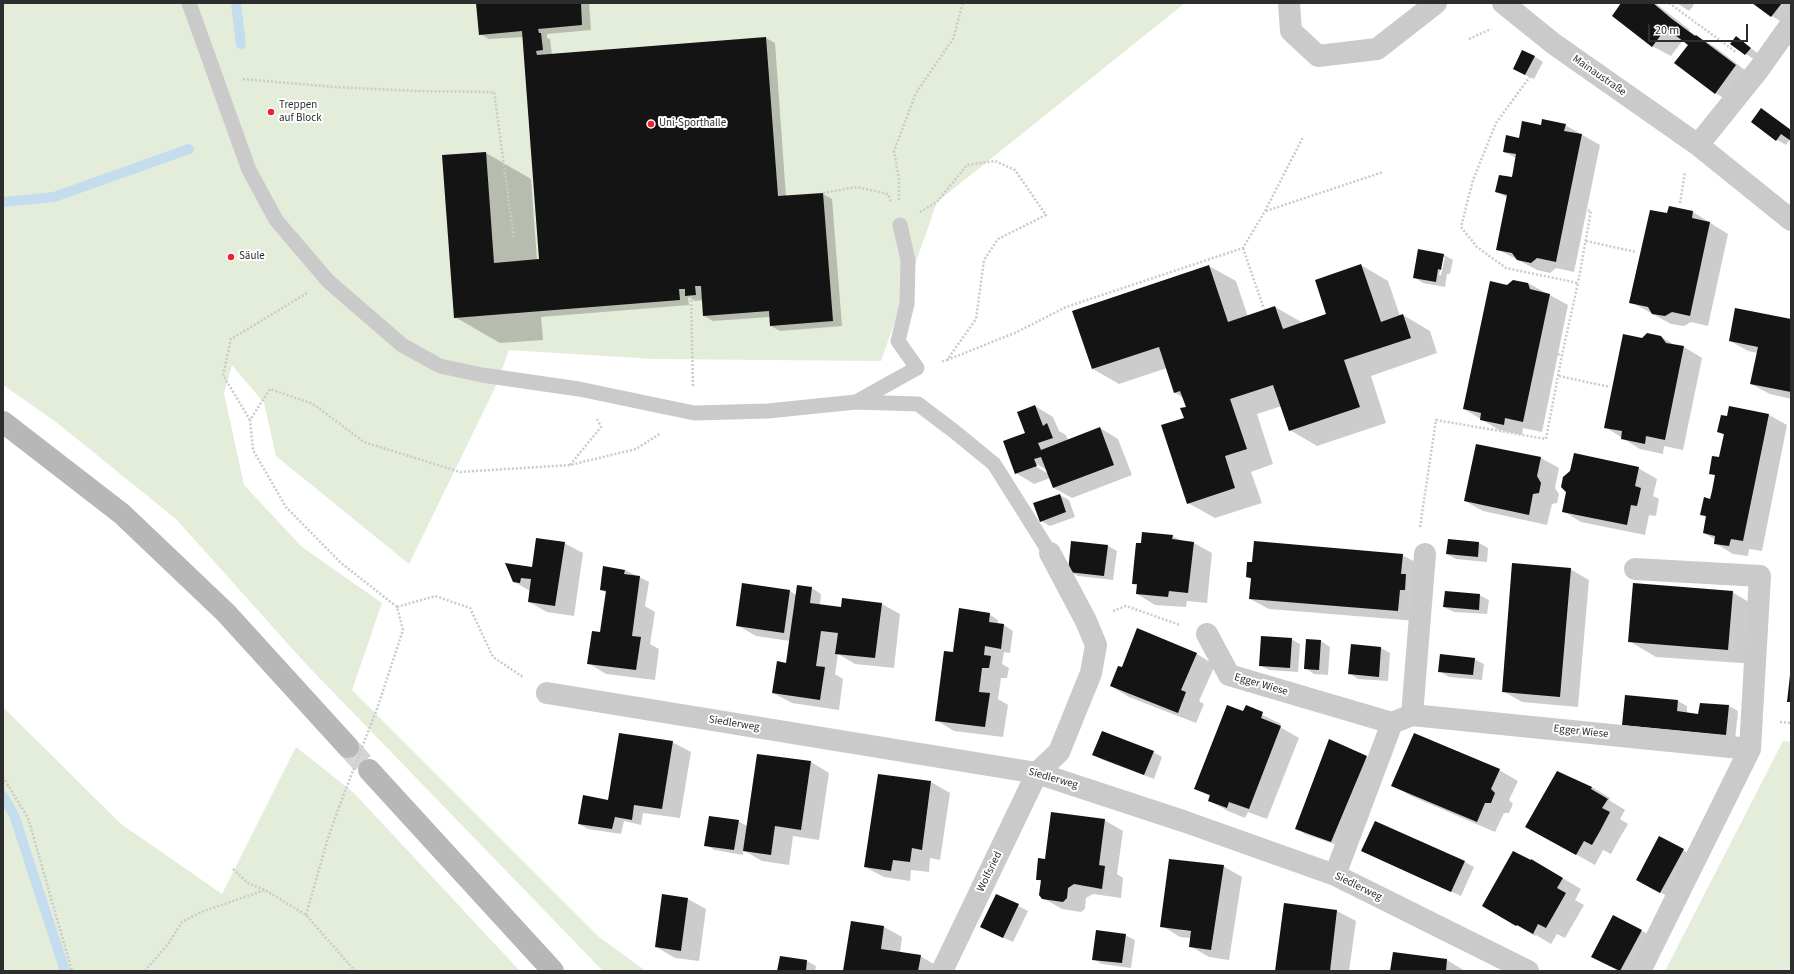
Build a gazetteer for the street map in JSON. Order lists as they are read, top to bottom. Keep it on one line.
{"streets":{"street":["Mainaustraße","Egger Wiese","Siedlerweg","Wolfsried"]},"crossings":[["Siedlerweg","Wolfsried"]],"places":["Treppen auf Block","Uni-Sporthalle","Säule"],"scale_bar":"20 m"}
